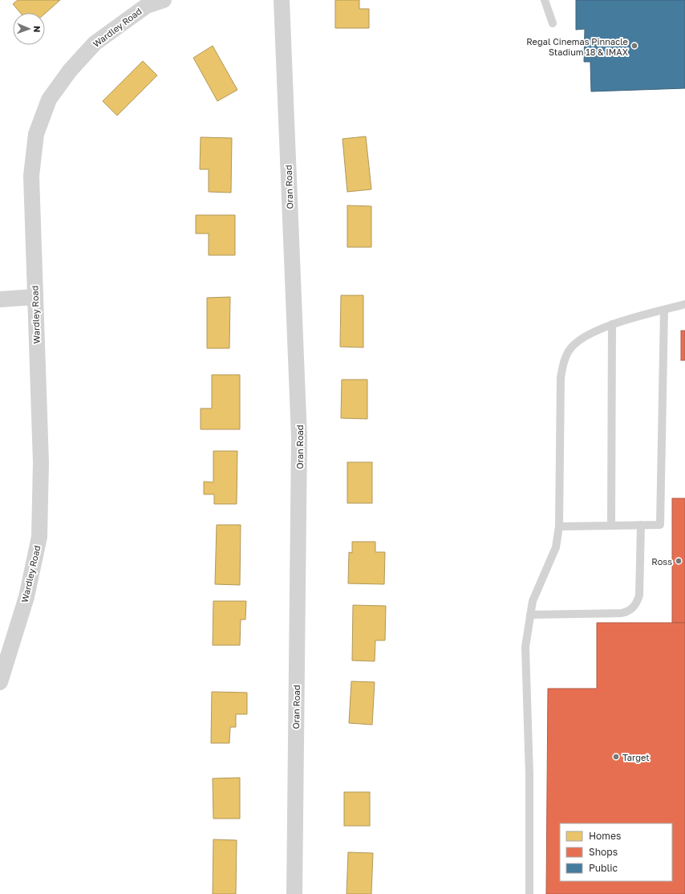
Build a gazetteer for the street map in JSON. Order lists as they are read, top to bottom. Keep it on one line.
{"streets":{"street":["Wardley Road","Oran Road"]},"places":["Regal Cinemas Pinnacle Stadium 18 & IMAX","Ross","Target"],"legend":["Homes","Shops","Public"],"north":"right"}
